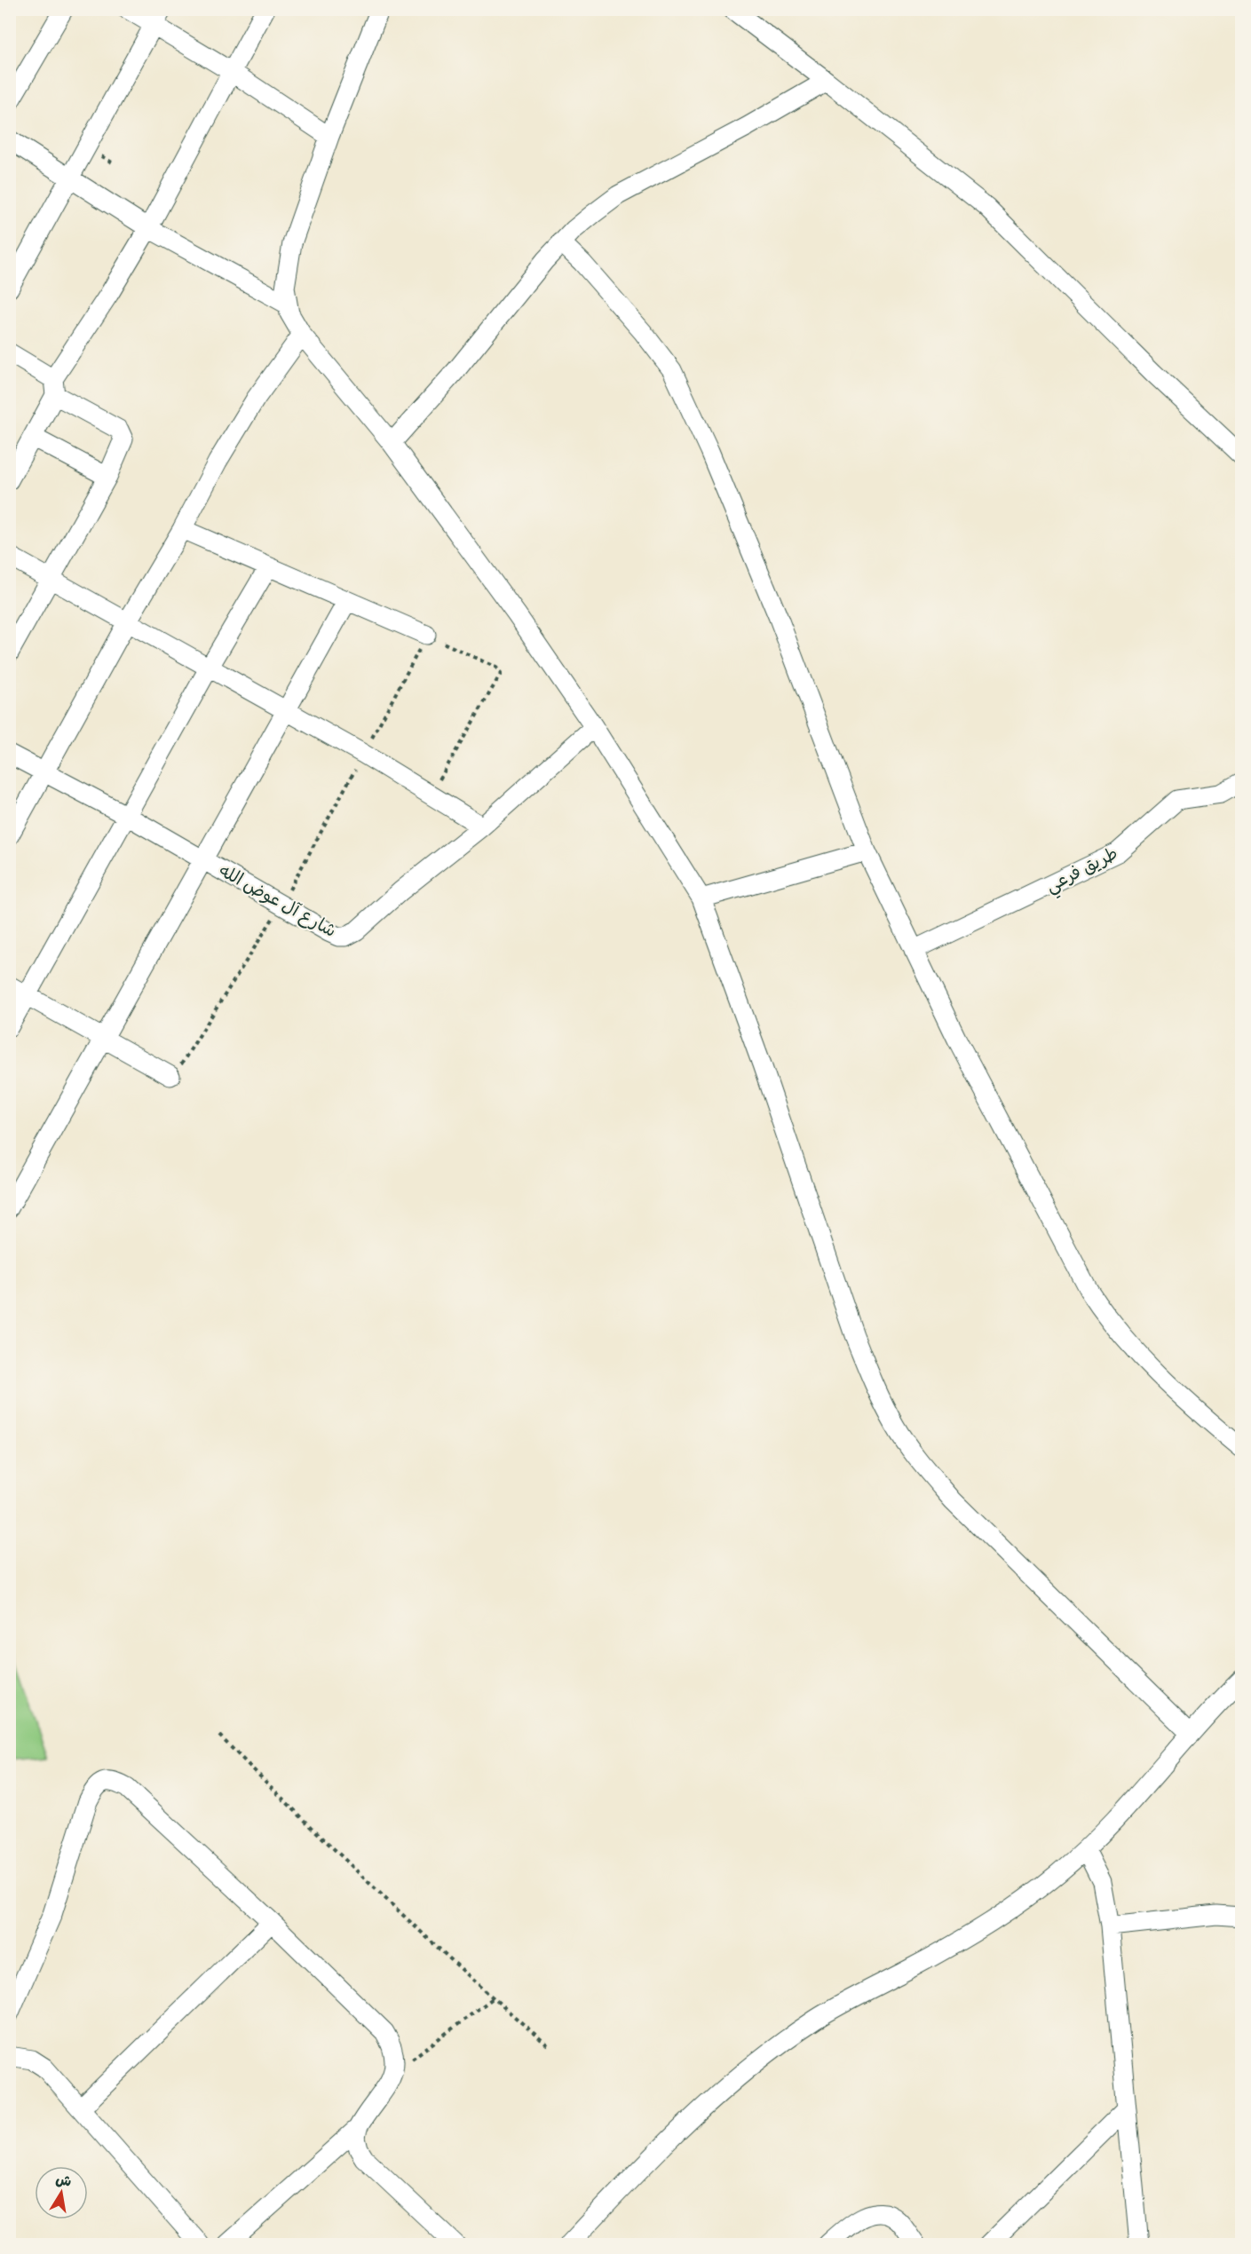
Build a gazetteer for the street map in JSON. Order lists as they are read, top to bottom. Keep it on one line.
{"streets":{"street":["طريق فرعي","شارع آل عوض الله"]},"north":"top"}
